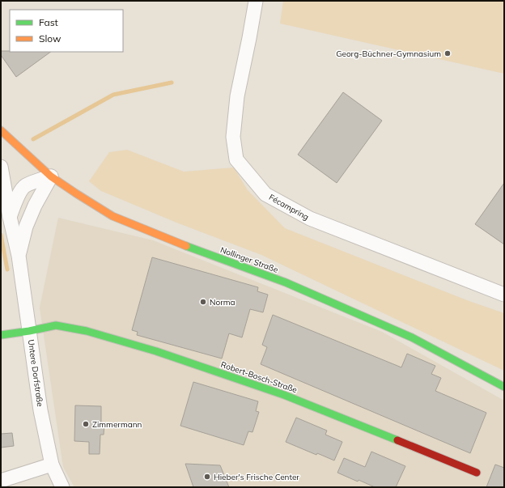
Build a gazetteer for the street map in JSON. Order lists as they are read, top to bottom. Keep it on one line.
{"streets":{"main road":["Nollinger Straße","Robert-Bosch-Straße"],"street":["Fécampring","Untere Dorfstraße"]},"crossings":[["Nollinger Straße","Untere Dorfstraße"],["Untere Dorfstraße","Robert-Bosch-Straße"]],"places":["Georg-Büchner-Gymnasium","Norma","Zimmermann","Hieber's Frische Center"],"legend":["Fast","Slow"]}
